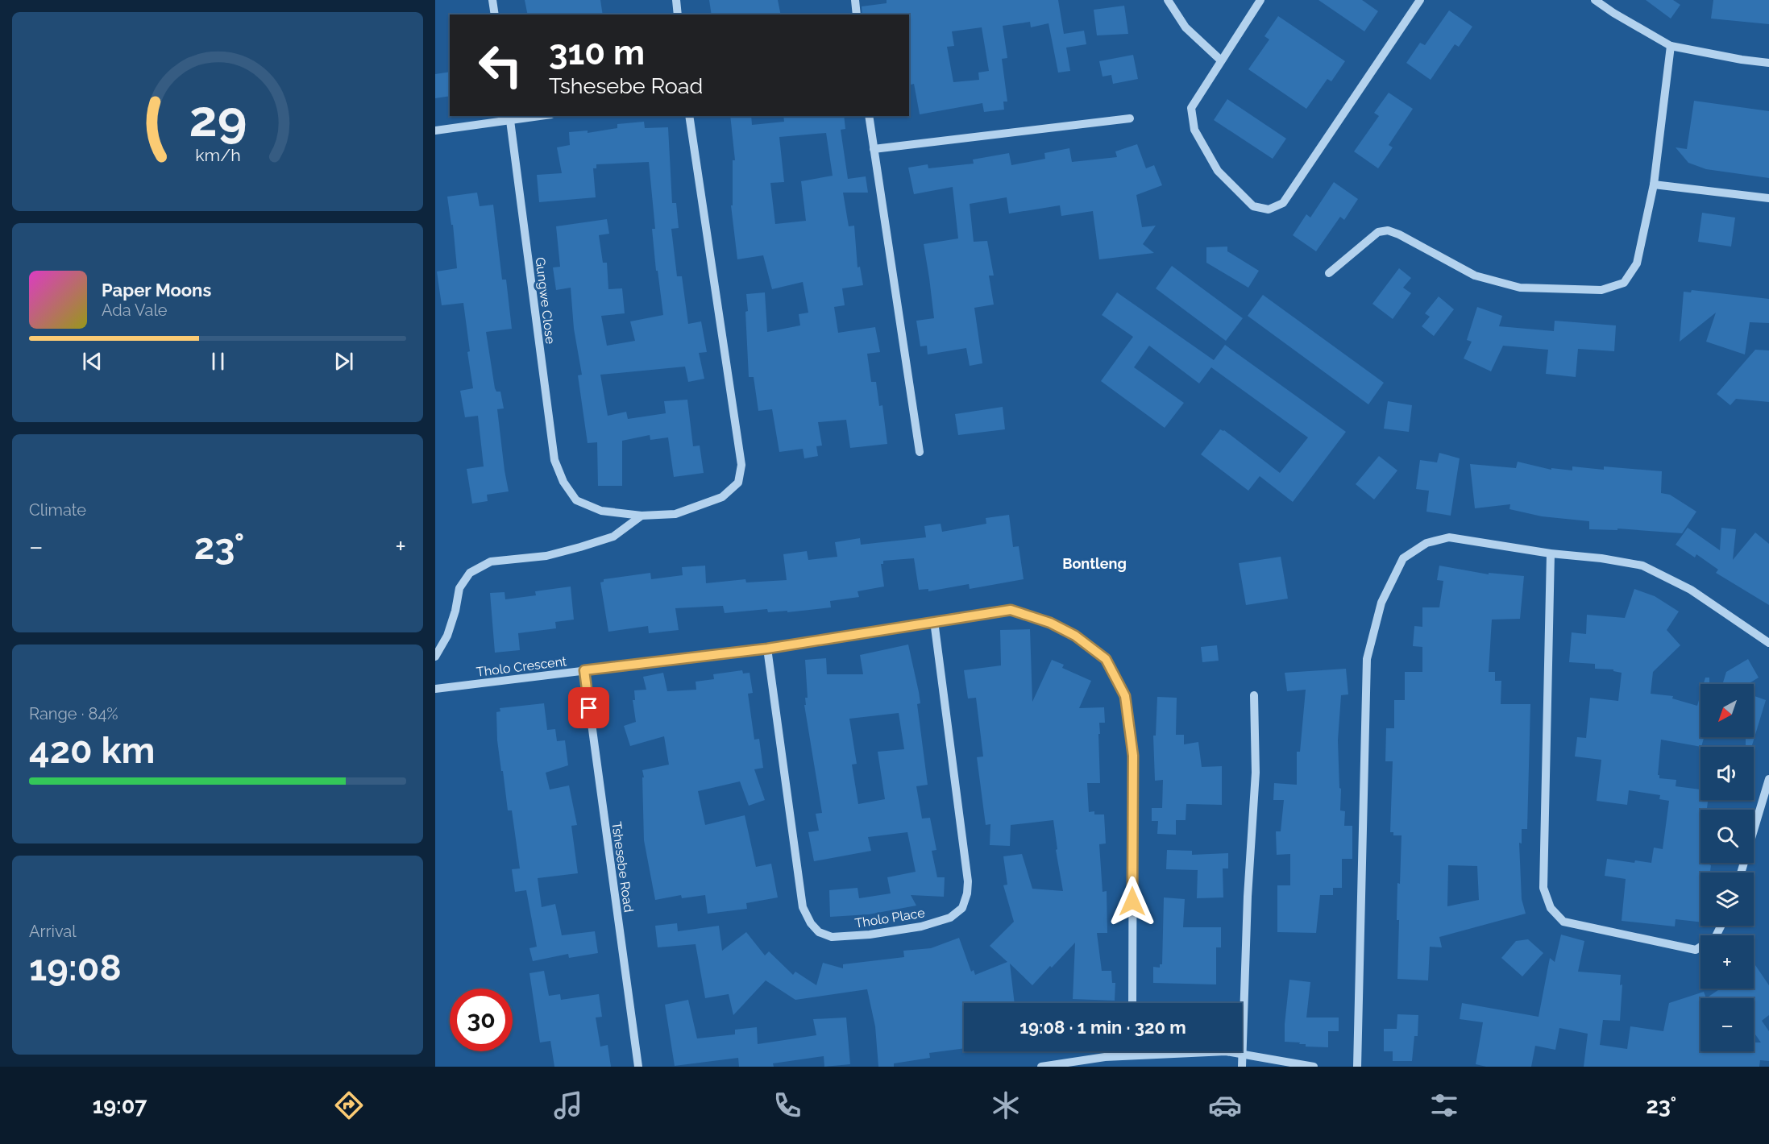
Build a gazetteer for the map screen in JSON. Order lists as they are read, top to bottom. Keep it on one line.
{"streets":{"street":["Gungwe Close","Tholo Crescent","Tshesebe Road","Tholo Place"]},"crossings":[["Tholo Crescent","Tshesebe Road"],["Tholo Crescent","Tholo Place"]],"districts":["Bontleng"],"north":"bottom left","page":{"turn":["310 m","Tshesebe Road"],"song":["Paper Moons","Ada Vale"],"tile":["Climate",["Range · 84%","420 km"],["Arrival","19:08"]],"heat":["−","23°","+"],"map_buttons":["+","−"],"limit":"30","trip":"19:08 · 1 min · 320 m","tabs":["19:07","23°"],"gauge":["29","km/h"]}}
